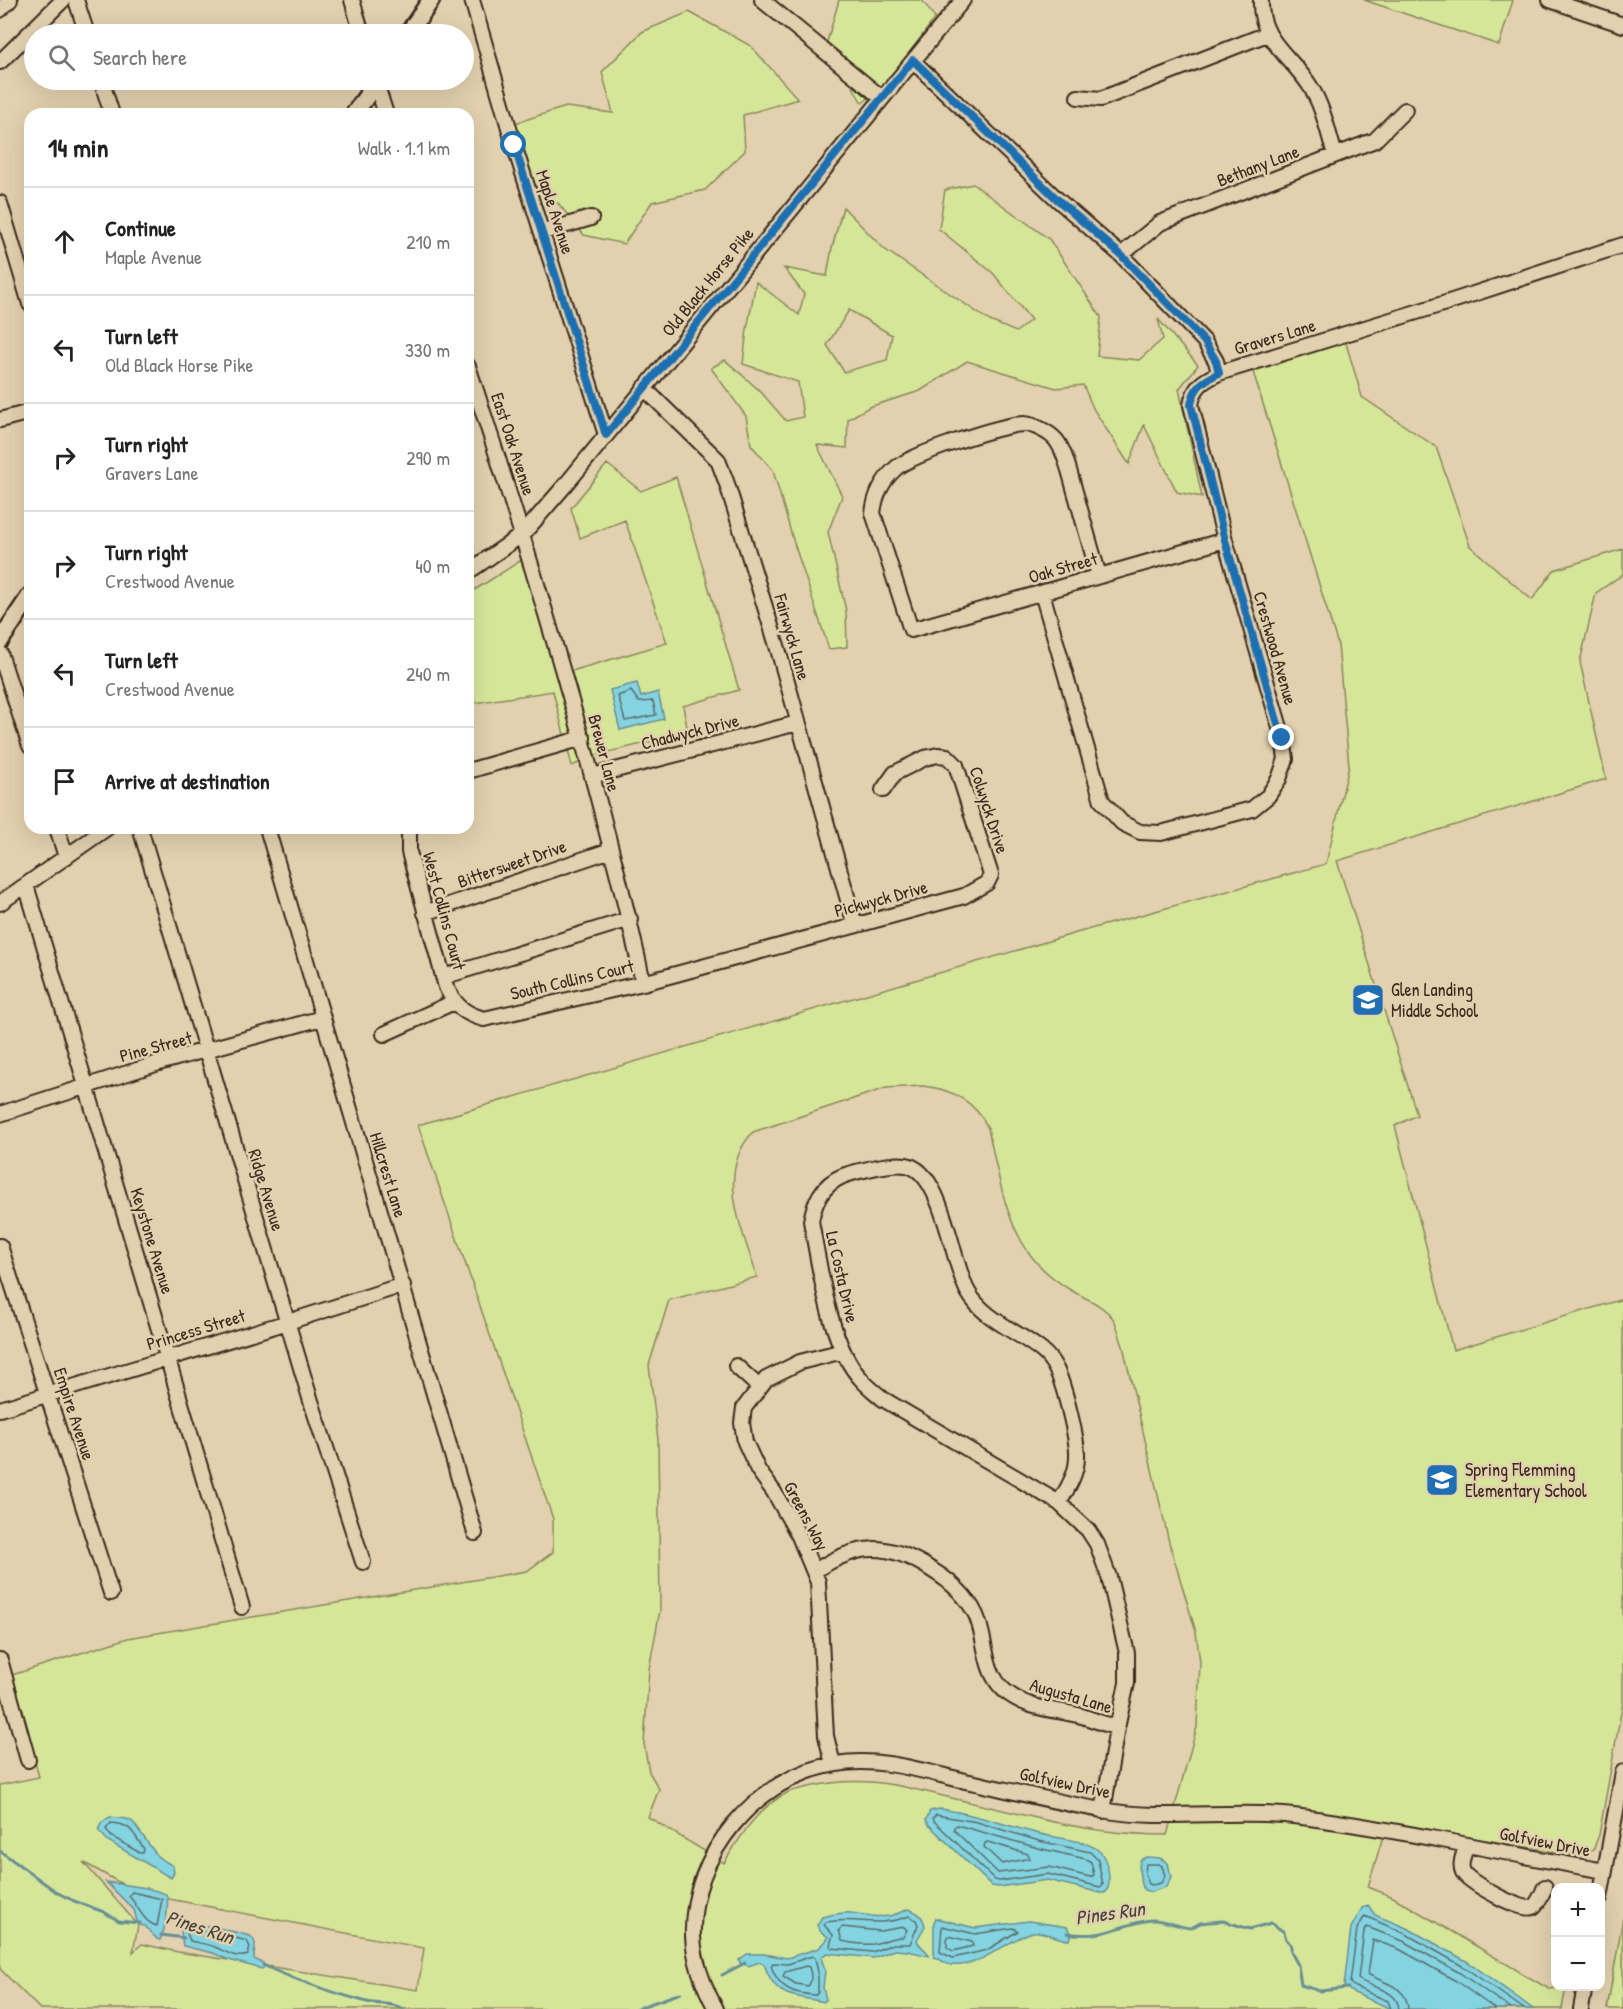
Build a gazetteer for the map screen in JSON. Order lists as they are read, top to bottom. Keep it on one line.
{"streets":{"street":["Bethany Lane","Maple Avenue","Old Black Horse Pike","Gravers Lane","East Oak Avenue","Oak Street","Fairwyck Lane","Crestwood Avenue","Chadwyck Drive","Brewer Lane","Colwyck Drive","Bittersweet Drive","Pickwyck Drive","West Collins Court","South Collins Court","Pine Street","Hillcrest Lane","Ridge Avenue","Keystone Avenue","La Costa Drive","Princess Street","Empire Avenue","Greens Way","Augusta Lane","Golfview Drive"]},"crossings":[["Bethany Lane","Gravers Lane"],["Maple Avenue","Old Black Horse Pike"],["Old Black Horse Pike","Gravers Lane"],["Old Black Horse Pike","East Oak Avenue"],["Old Black Horse Pike","Fairwyck Lane"],["Old Black Horse Pike","Brewer Lane"],["Gravers Lane","Crestwood Avenue"],["East Oak Avenue","Brewer Lane"],["Oak Street","Crestwood Avenue"],["Fairwyck Lane","Chadwyck Drive"],["Fairwyck Lane","Pickwyck Drive"],["Chadwyck Drive","Brewer Lane"],["Brewer Lane","Bittersweet Drive"],["Brewer Lane","South Collins Court"],["Colwyck Drive","Pickwyck Drive"],["Bittersweet Drive","West Collins Court"],["Pickwyck Drive","South Collins Court"],["West Collins Court","South Collins Court"],["Pine Street","Hillcrest Lane"],["Pine Street","Ridge Avenue"],["Pine Street","Keystone Avenue"],["Hillcrest Lane","Princess Street"],["Ridge Avenue","Princess Street"],["Keystone Avenue","Princess Street"],["La Costa Drive","Greens Way"],["La Costa Drive","Augusta Lane"],["La Costa Drive","Golfview Drive"],["Princess Street","Empire Avenue"],["Greens Way","Augusta Lane"],["Greens Way","Golfview Drive"]],"water":["Pines Run"],"places":{"school or university":["Glen Landing Middle School","Spring Flemming Elementary School"]},"page":{"search":"Search here","heading":["14 min","Walk · 1.1 km"],"list":[["Continue","Maple Avenue","210 m"],["Turn left","Old Black Horse Pike","330 m"],["Turn right","Gravers Lane","290 m"],["Turn right","Crestwood Avenue","40 m"],["Turn left","Crestwood Avenue","240 m"],"Arrive at destination"],"map_buttons":["+","−"]}}
